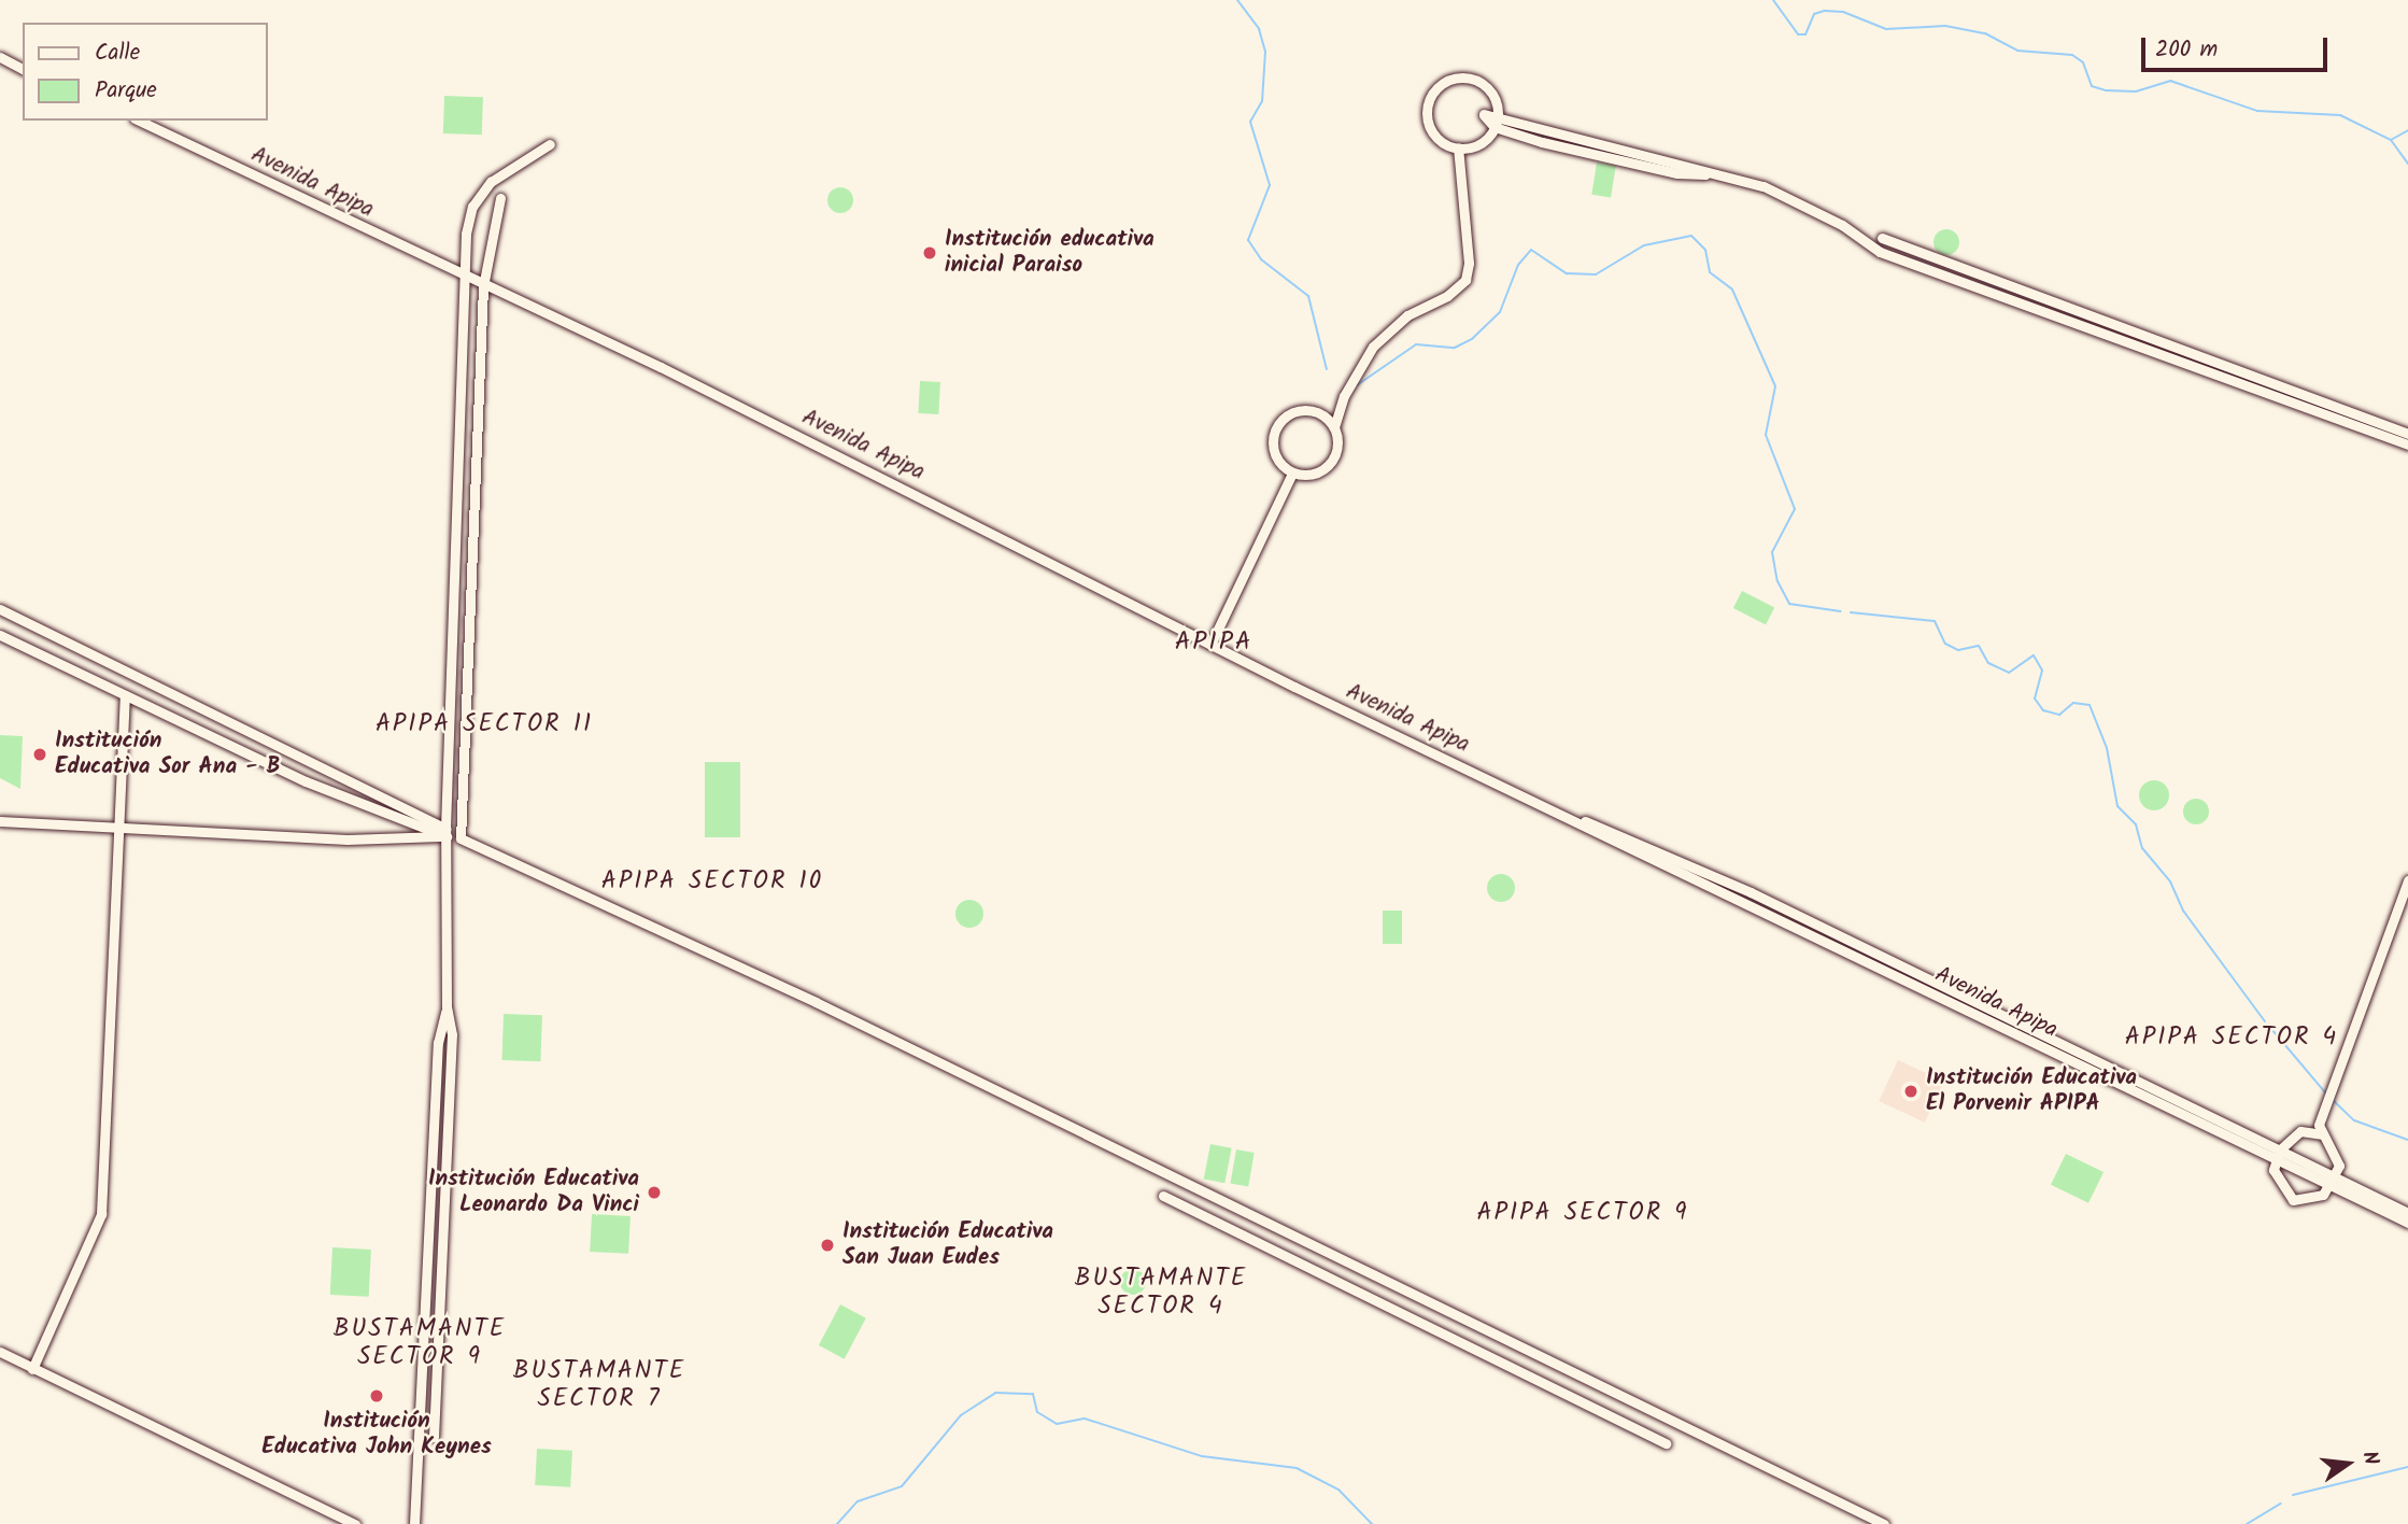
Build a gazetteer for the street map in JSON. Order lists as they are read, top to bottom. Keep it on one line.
{"streets":{"street":["Avenida Apipa"]},"districts":["APIPA","APIPA SECTOR 11","APIPA SECTOR 10","APIPA SECTOR 4","APIPA SECTOR 9","BUSTAMANTE SECTOR 4","BUSTAMANTE SECTOR 9","BUSTAMANTE SECTOR 7"],"places":["Institución educativa inicial Paraiso","Institución Educativa Sor Ana - B","Institución Educativa El Porvenir APIPA","Institución Educativa Leonardo Da Vinci","Institución Educativa San Juan Eudes","Institución Educativa John Keynes"],"legend":["Calle","Parque"],"scale_bar":"200 m","north":"right"}
